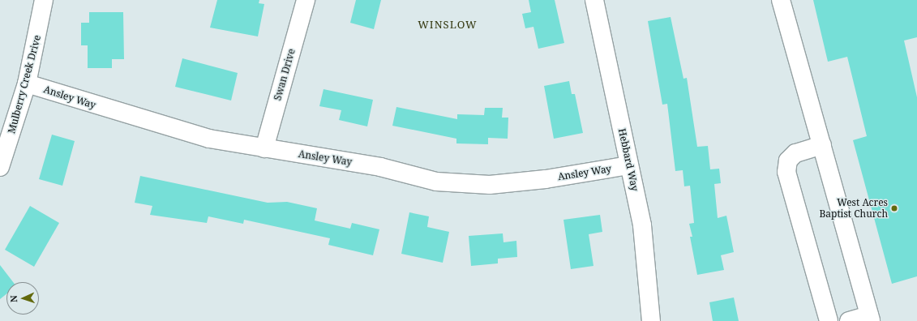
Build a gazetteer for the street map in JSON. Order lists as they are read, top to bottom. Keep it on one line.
{"streets":{"street":["Swan Drive","Mulberry Creek Drive","Ansley Way","Hebbard Way"]},"crossings":[["Swan Drive","Ansley Way"],["Mulberry Creek Drive","Ansley Way"],["Ansley Way","Hebbard Way"]],"districts":["WINSLOW"],"places":["West Acres Baptist Church"],"north":"left"}
